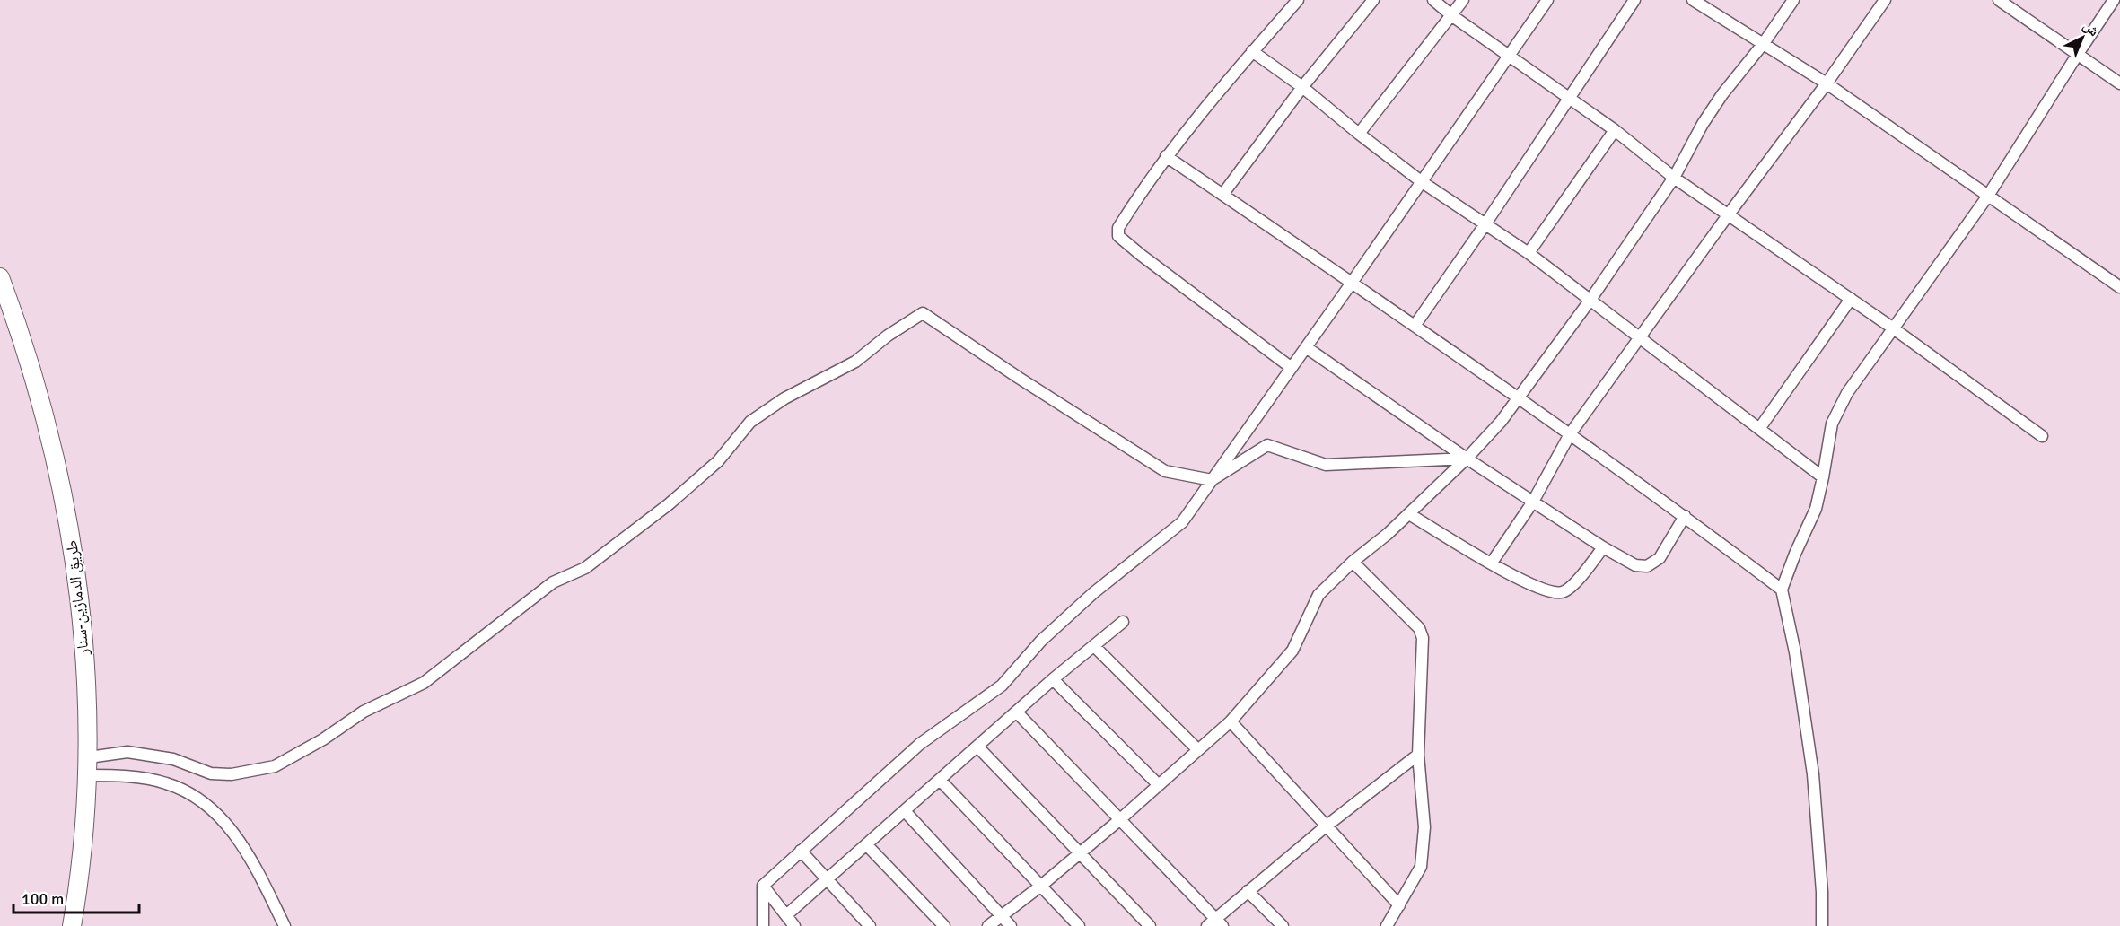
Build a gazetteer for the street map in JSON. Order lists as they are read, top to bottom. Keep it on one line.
{"streets":{"highway":["طريق الدمازين-سنار"]},"scale_bar":"100 m","north":"top right"}
